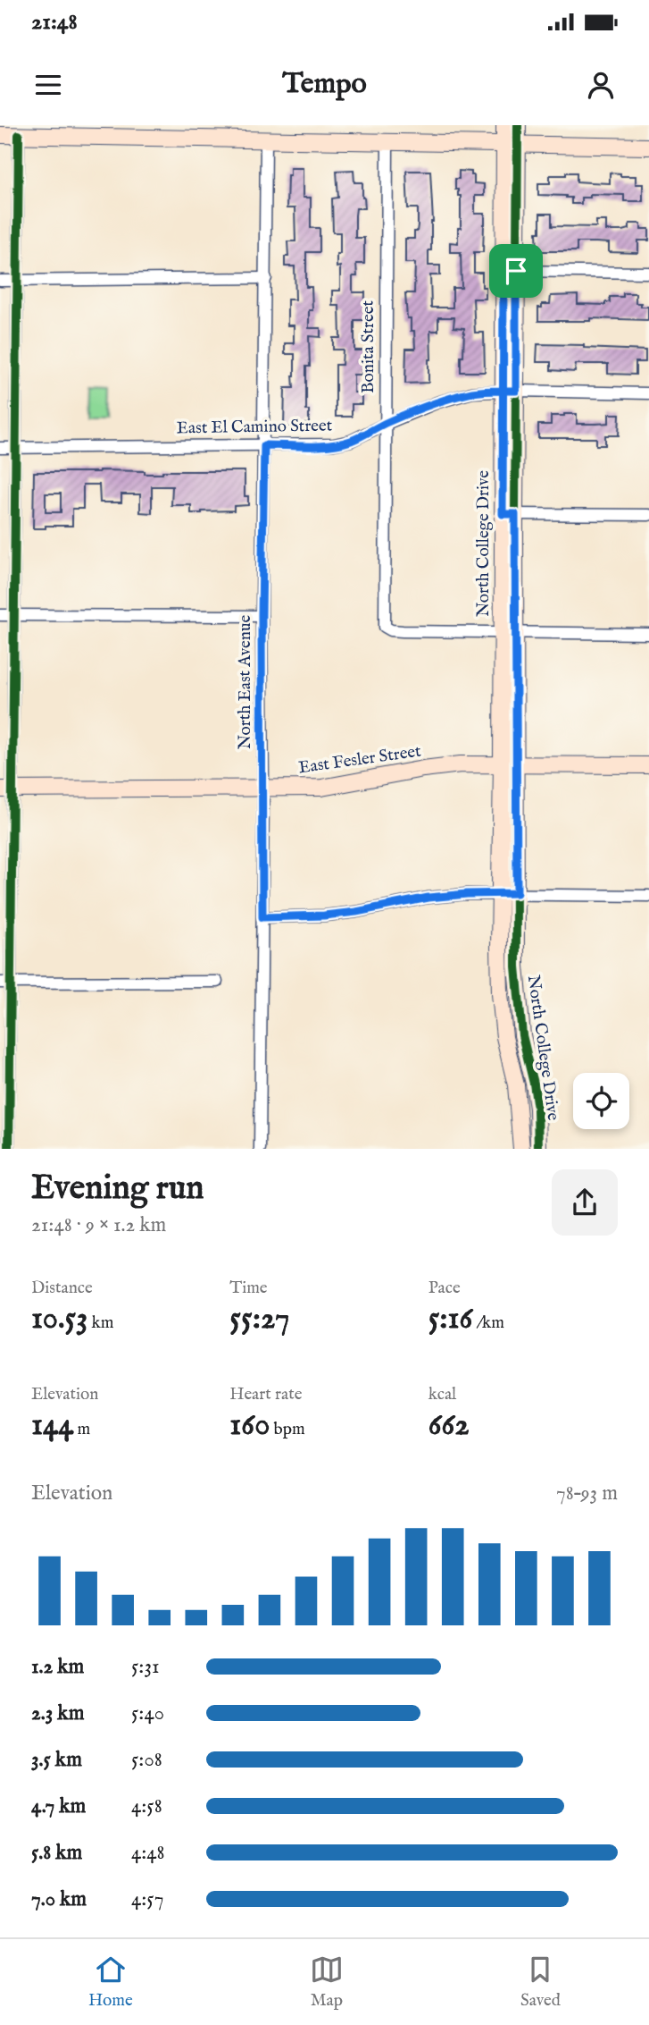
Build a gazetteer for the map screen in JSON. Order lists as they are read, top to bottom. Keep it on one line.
{"streets":{"street":["Bonita Street","East El Camino Street","North College Drive","North East Avenue","East Fesler Street"]},"crossings":[["Bonita Street","East El Camino Street"],["Bonita Street","North College Drive"],["East El Camino Street","North College Drive"],["East El Camino Street","North East Avenue"],["North College Drive","East Fesler Street"],["North East Avenue","East Fesler Street"]],"page":{"status":"21:48","header":"Tempo","heading":["Evening run","21:48 · 9 × 1.2 km"],"stats":[["Distance","10.53 km"],["Time","55:27"],["Pace","5:16 /km"],["Elevation","144 m"],["Heart rate","160 bpm"],["kcal","662"]],"chart":["Elevation","78–93 m"],"list":[{"name":"1.2 km","note":"5:31"},{"name":"2.3 km","note":"5:40"},{"name":"3.5 km","note":"5:08"},{"name":"4.7 km","note":"4:58"},{"name":"5.8 km","note":"4:48"},{"name":"7.0 km","note":"4:57"}],"tabs":["Home","Map","Saved"]}}
